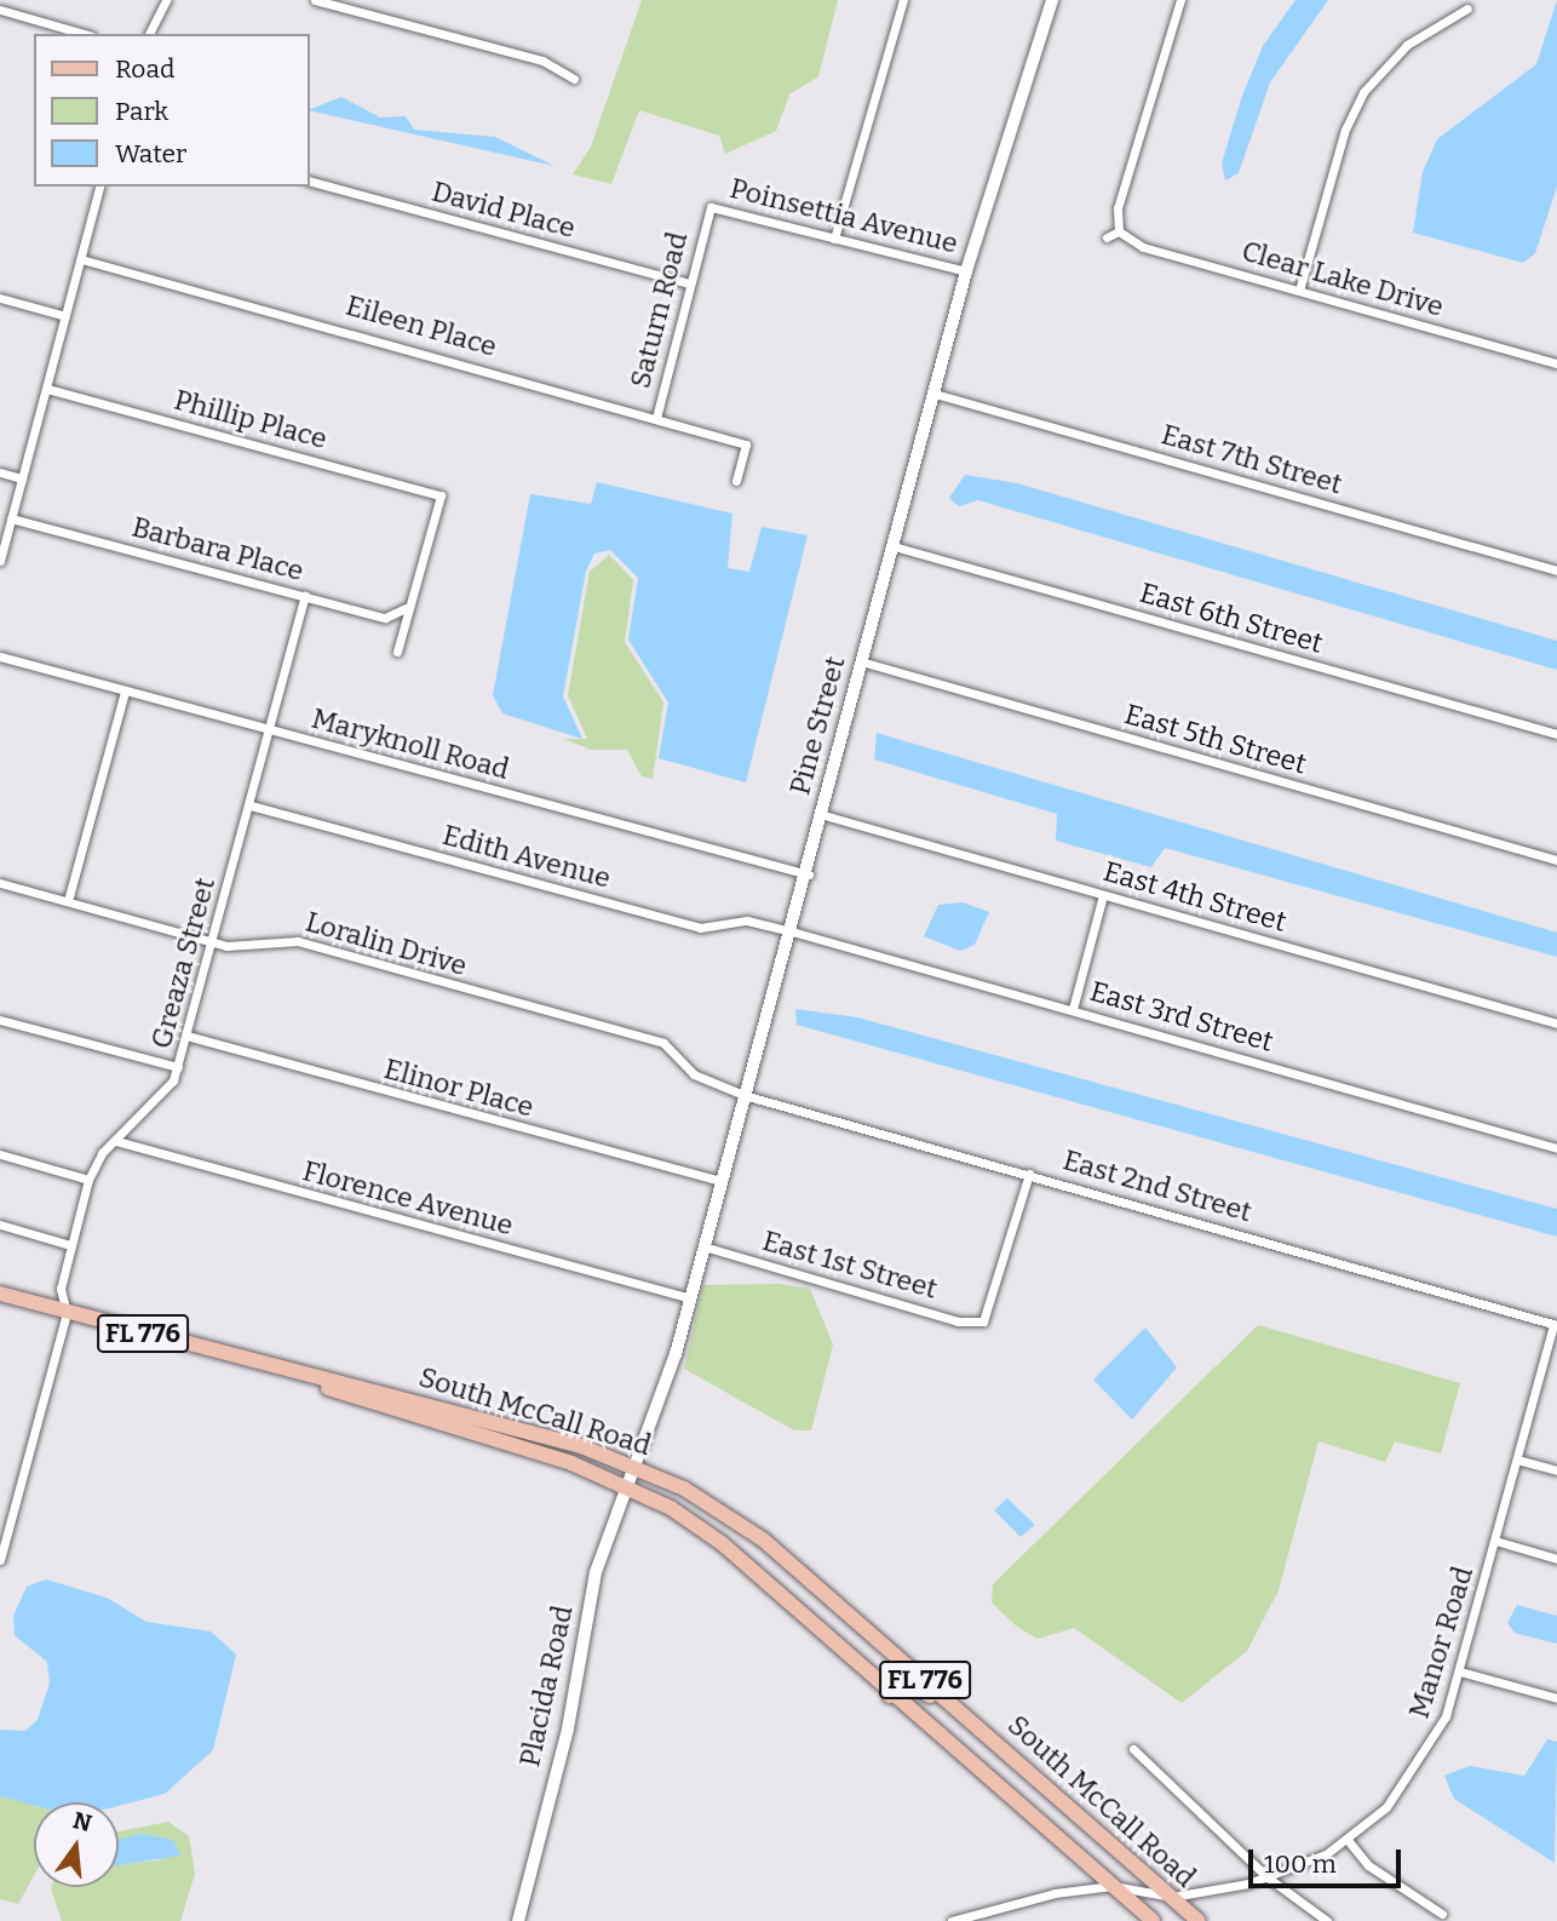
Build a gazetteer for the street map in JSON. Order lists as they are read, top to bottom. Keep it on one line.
{"streets":{"main road":["Pine Street","FL 776","South McCall Road","Placida Road"],"street":["David Place","Poinsettia Avenue","Clear Lake Drive","Saturn Road","Eileen Place","Phillip Place","East 7th Street","Barbara Place","East 6th Street","East 5th Street","Maryknoll Road","Edith Avenue","East 4th Street","Loralin Drive","Greaza Street","East 3rd Street","Elinor Place","East 2nd Street","Florence Avenue","East 1st Street","Manor Road"]},"crossings":[["David Place","Saturn Road"],["Poinsettia Avenue","Saturn Road"],["Poinsettia Avenue","Pine Street"],["Saturn Road","Eileen Place"],["Phillip Place","Barbara Place"],["East 7th Street","Pine Street"],["Barbara Place","Greaza Street"],["East 6th Street","Pine Street"],["Pine Street","East 5th Street"],["Pine Street","Maryknoll Road"],["Pine Street","Edith Avenue"],["Pine Street","East 4th Street"],["Pine Street","Loralin Drive"],["Pine Street","East 3rd Street"],["Pine Street","Elinor Place"],["Pine Street","East 2nd Street"],["Pine Street","Florence Avenue"],["Pine Street","East 1st Street"],["Pine Street","South McCall Road"],["Pine Street","Placida Road"],["Maryknoll Road","Greaza Street"],["Edith Avenue","Greaza Street"],["Edith Avenue","East 3rd Street"],["Loralin Drive","Greaza Street"],["Loralin Drive","East 2nd Street"],["Greaza Street","Elinor Place"],["Greaza Street","Florence Avenue"],["Greaza Street","South McCall Road"],["East 2nd Street","East 1st Street"],["East 2nd Street","Manor Road"],["South McCall Road","Manor Road"],["South McCall Road","Placida Road"]],"legend":["Road","Park","Water"],"scale_bar":"100 m","north":"top"}
